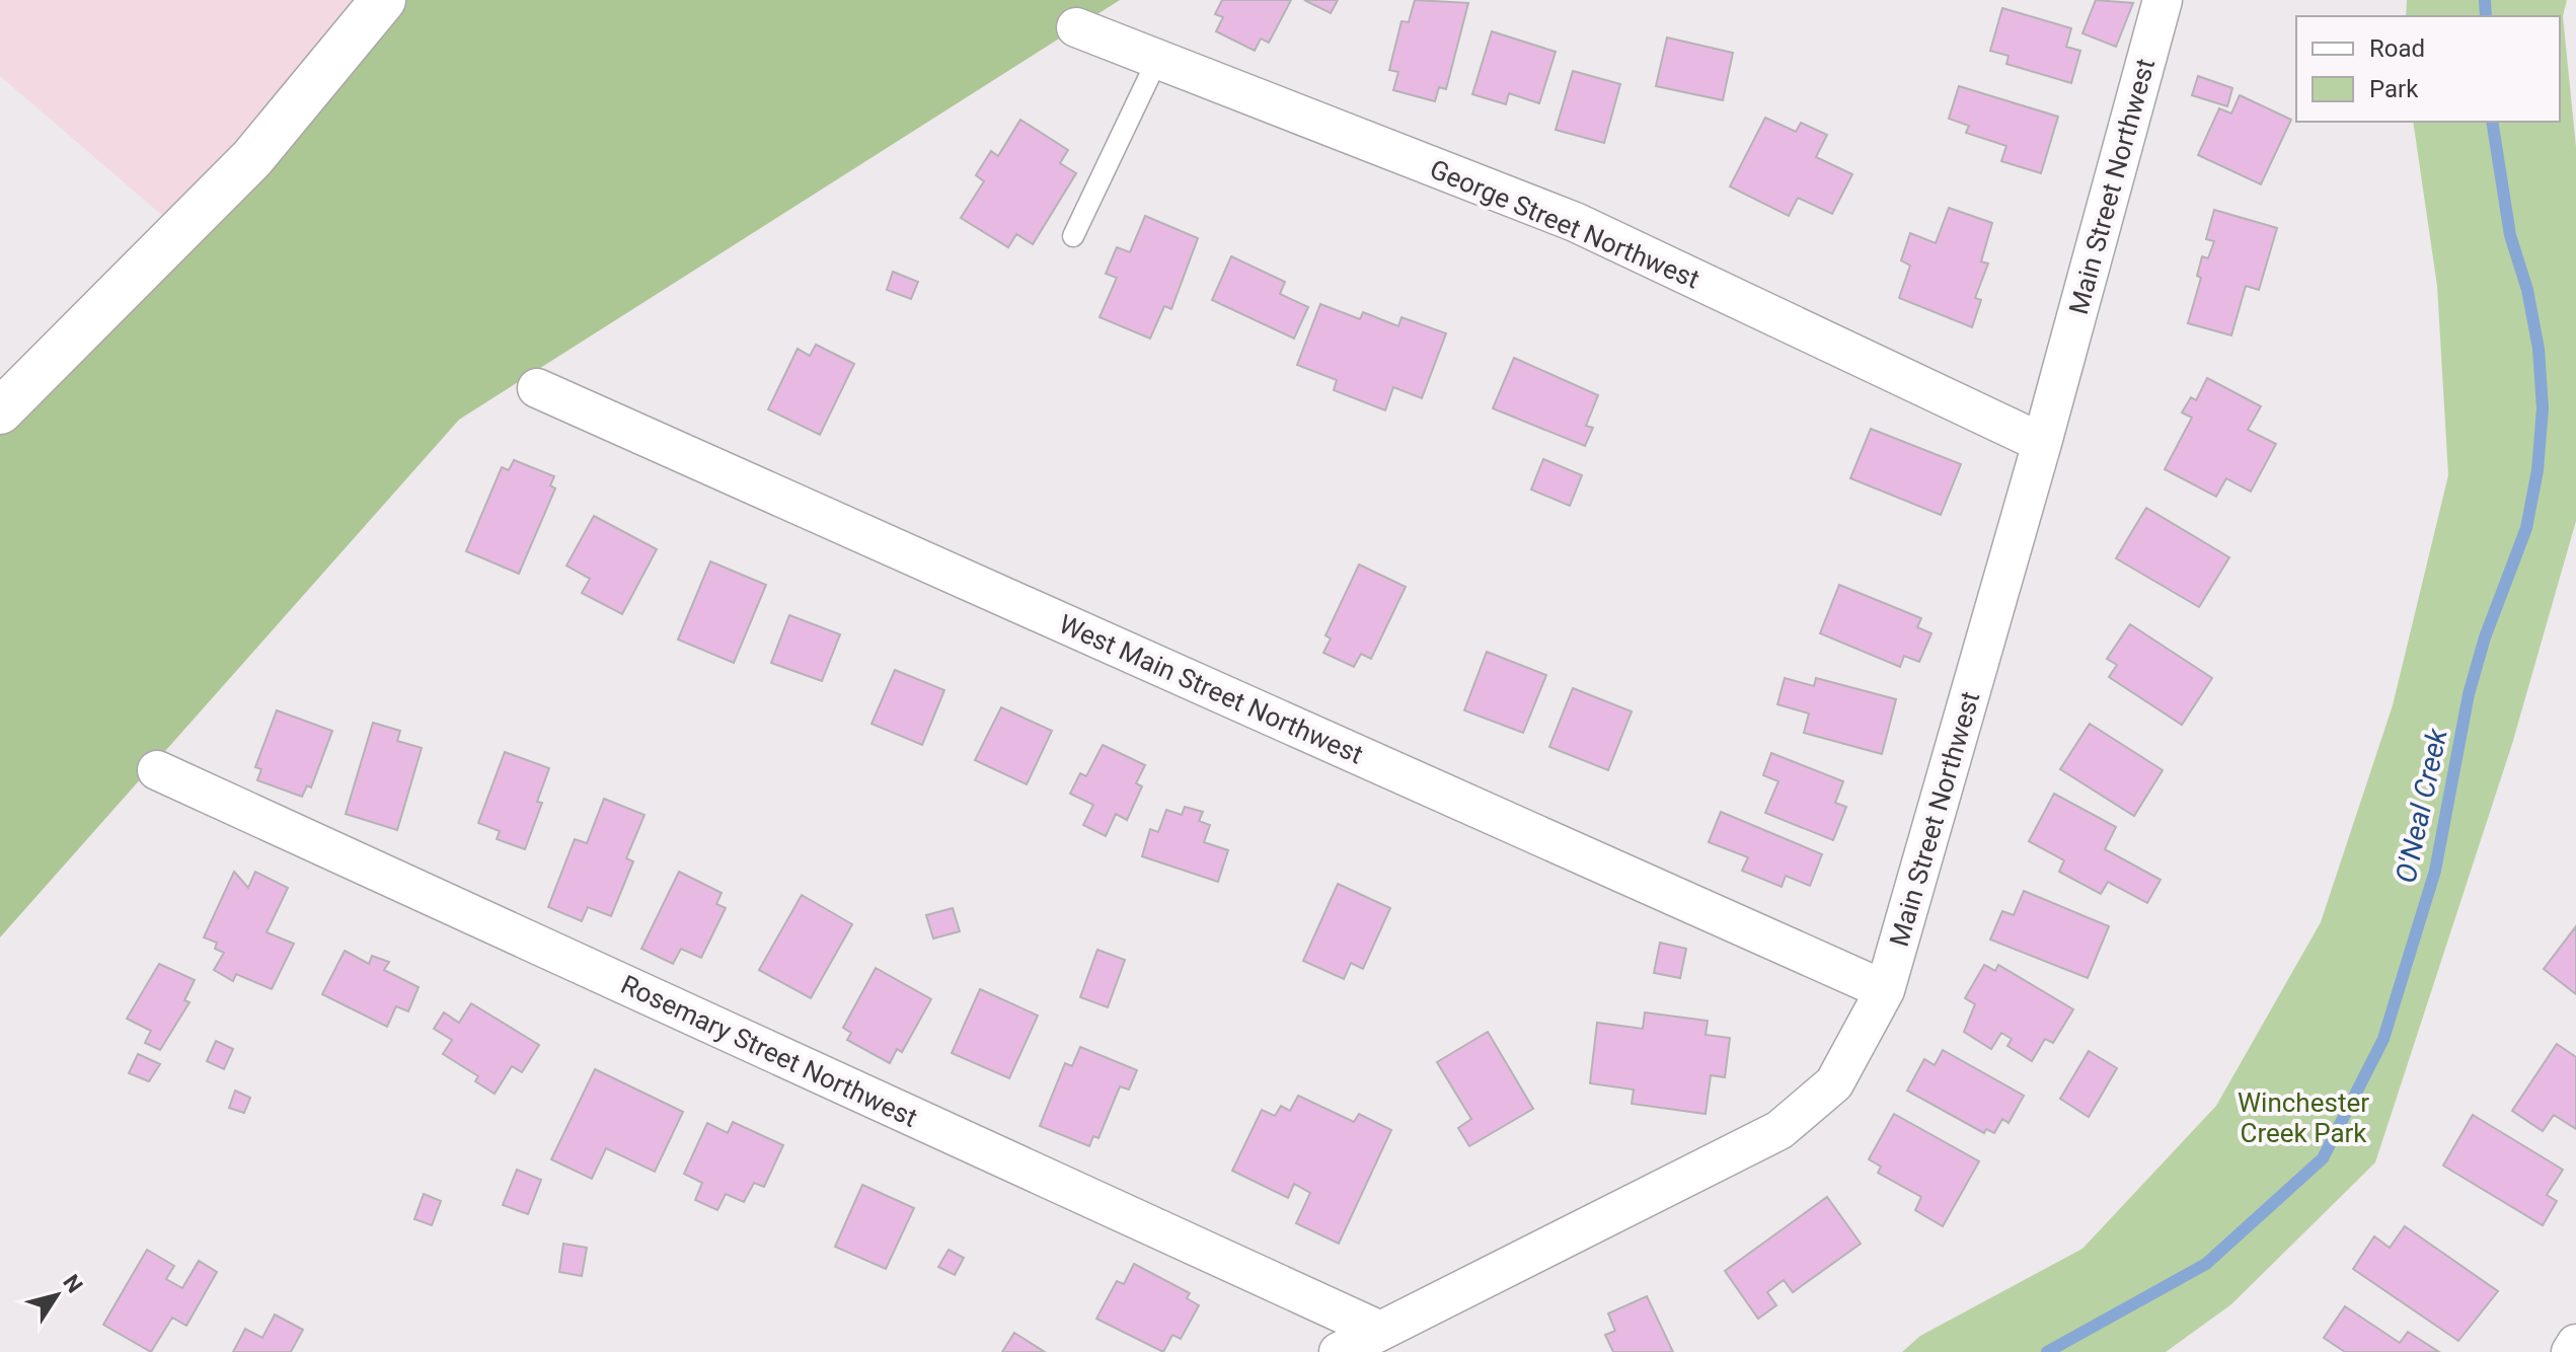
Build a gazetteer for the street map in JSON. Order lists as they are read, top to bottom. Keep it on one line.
{"streets":{"street":["Main Street Northwest","George Street Northwest","West Main Street Northwest","Rosemary Street Northwest"]},"crossings":[["Main Street Northwest","George Street Northwest"],["Main Street Northwest","West Main Street Northwest"],["Main Street Northwest","Rosemary Street Northwest"]],"water":["O'Neal Creek"],"parks":["Winchester Creek Park"],"legend":["Road","Park"],"north":"top right"}
